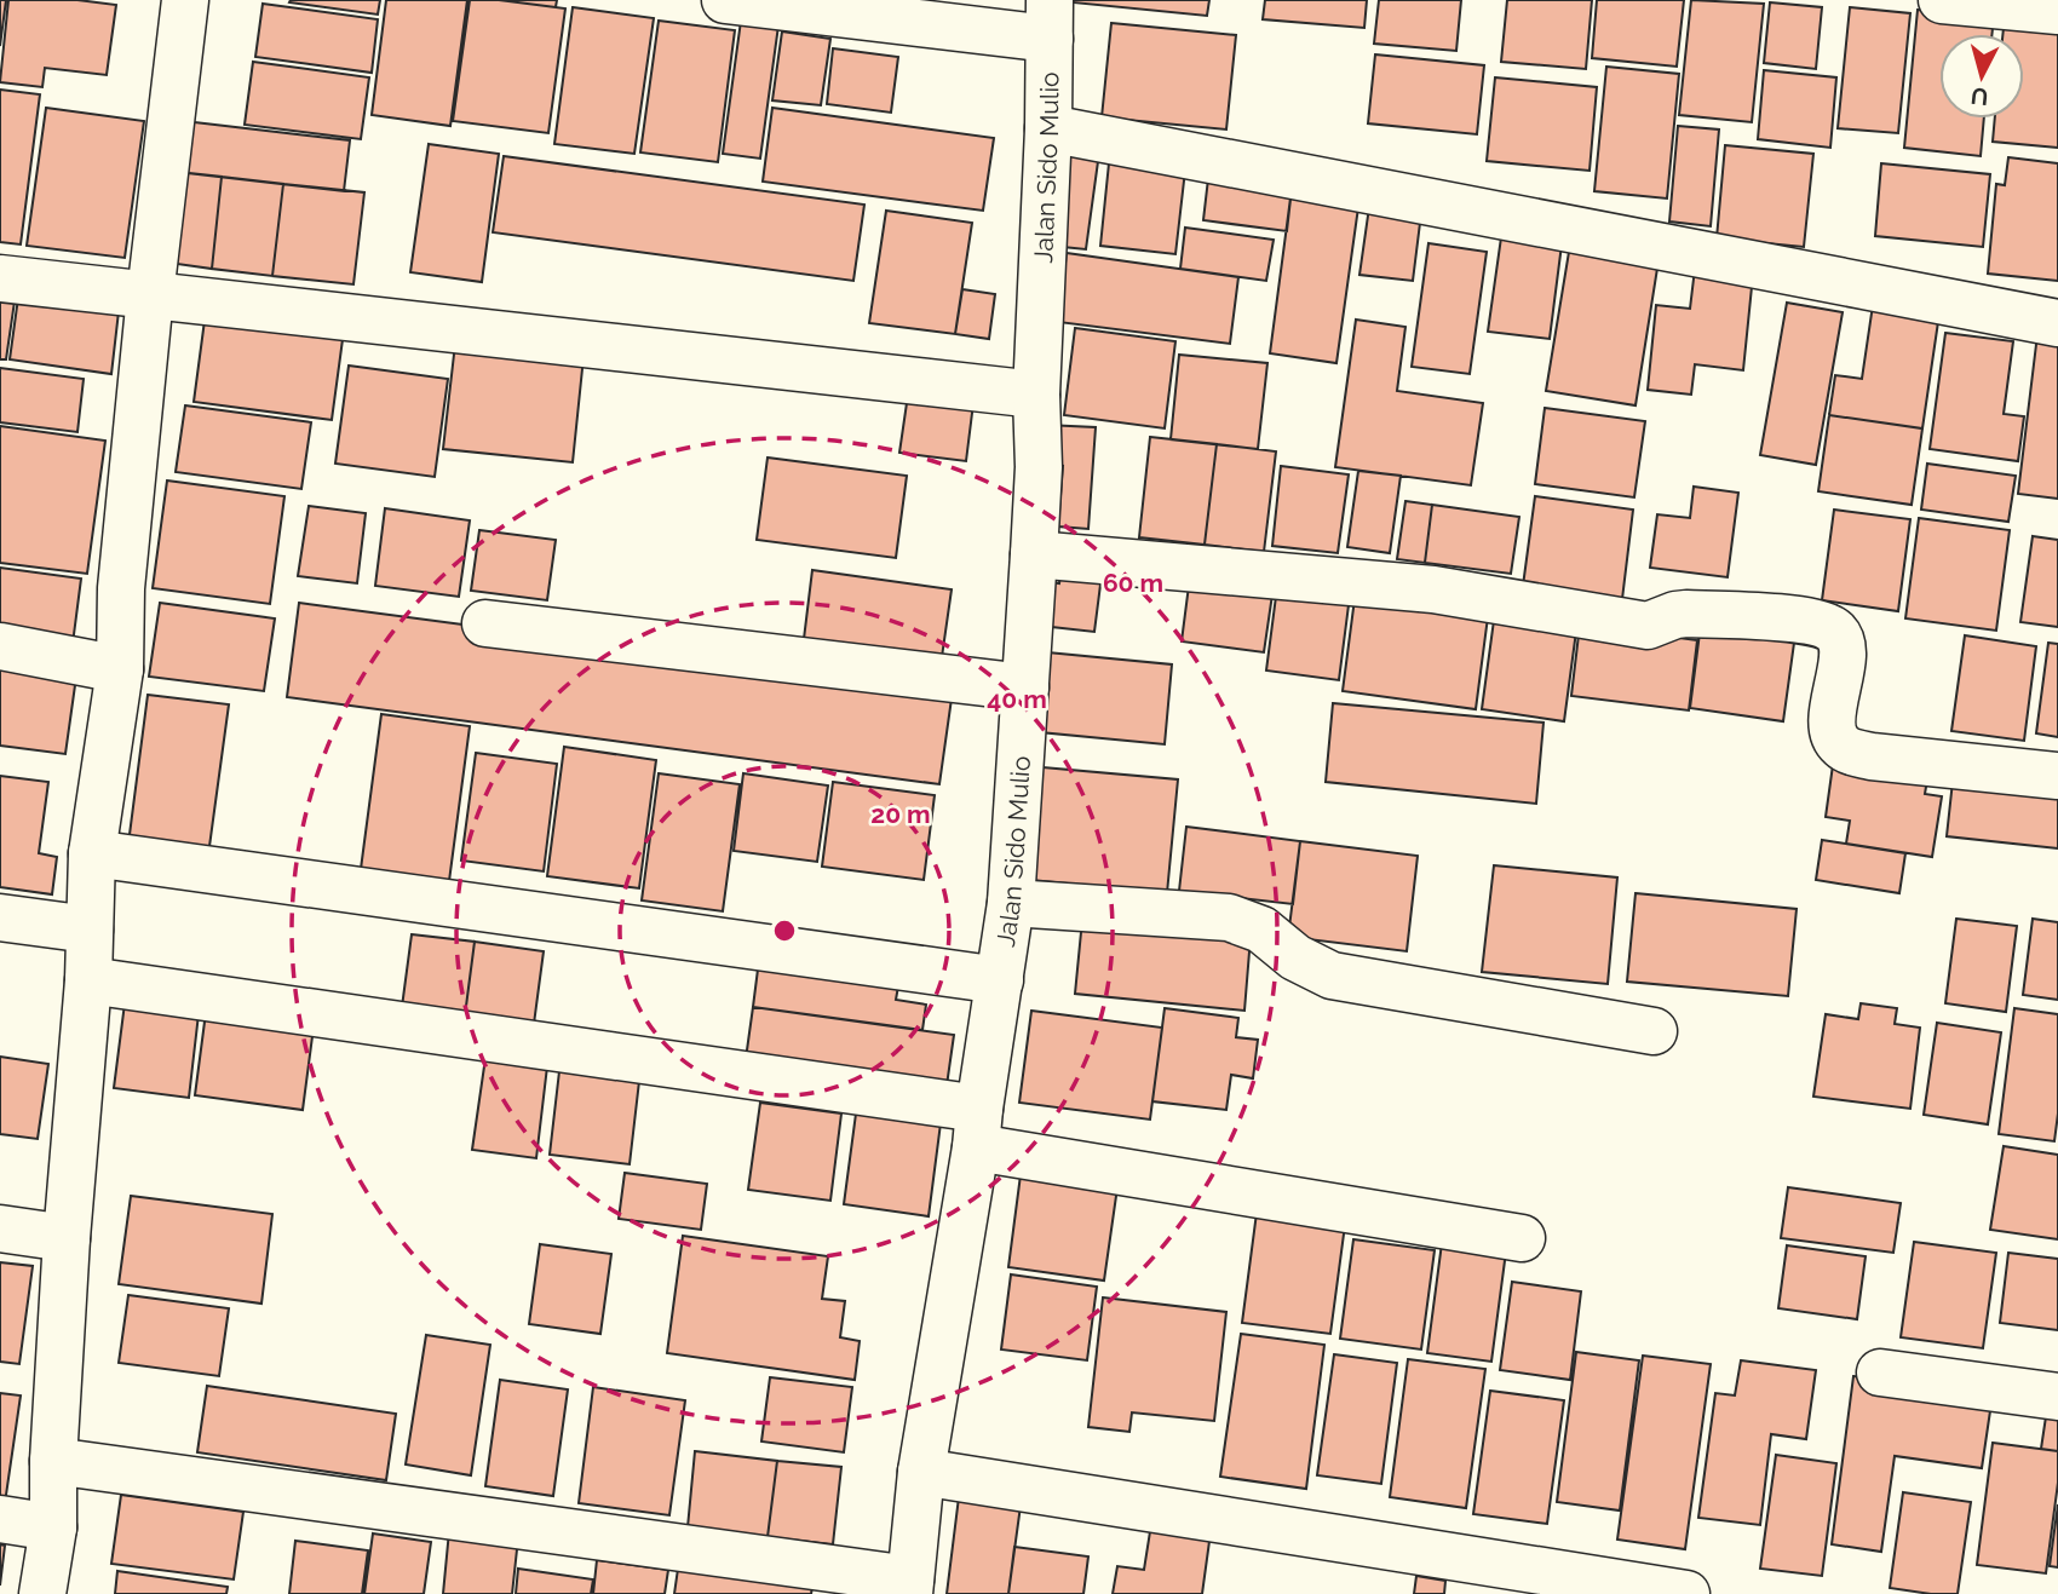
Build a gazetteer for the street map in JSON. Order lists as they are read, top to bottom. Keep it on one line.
{"streets":{"street":["Jalan Sido Mulio"]},"north":"bottom","rings":["60 m","40 m","20 m"]}
